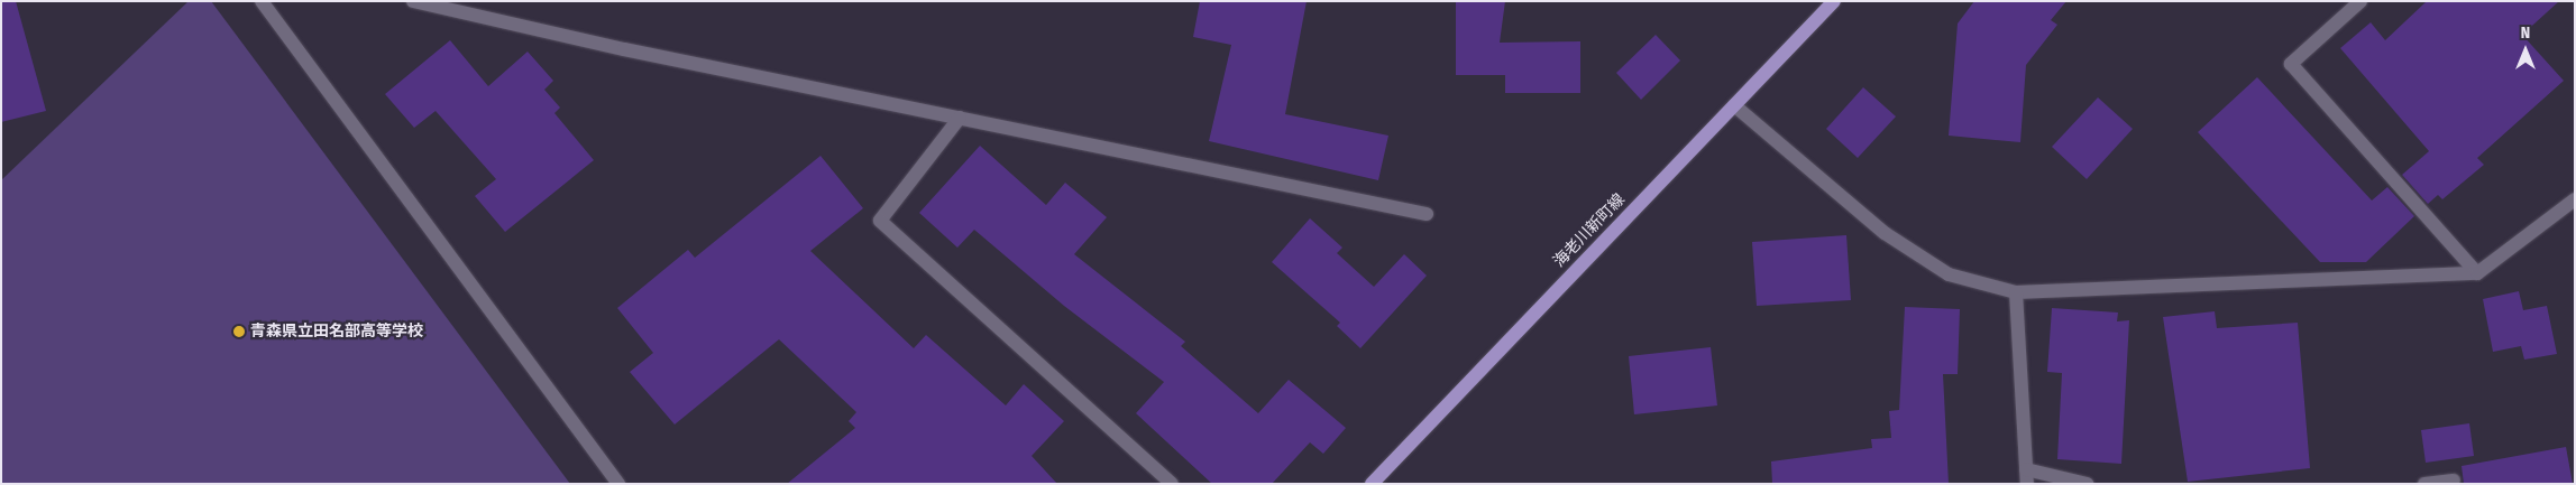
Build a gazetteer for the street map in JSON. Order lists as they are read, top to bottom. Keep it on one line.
{"streets":{"main road":["海老川新町線"]},"places":["青森県立田名部高等学校"],"north":"top"}
